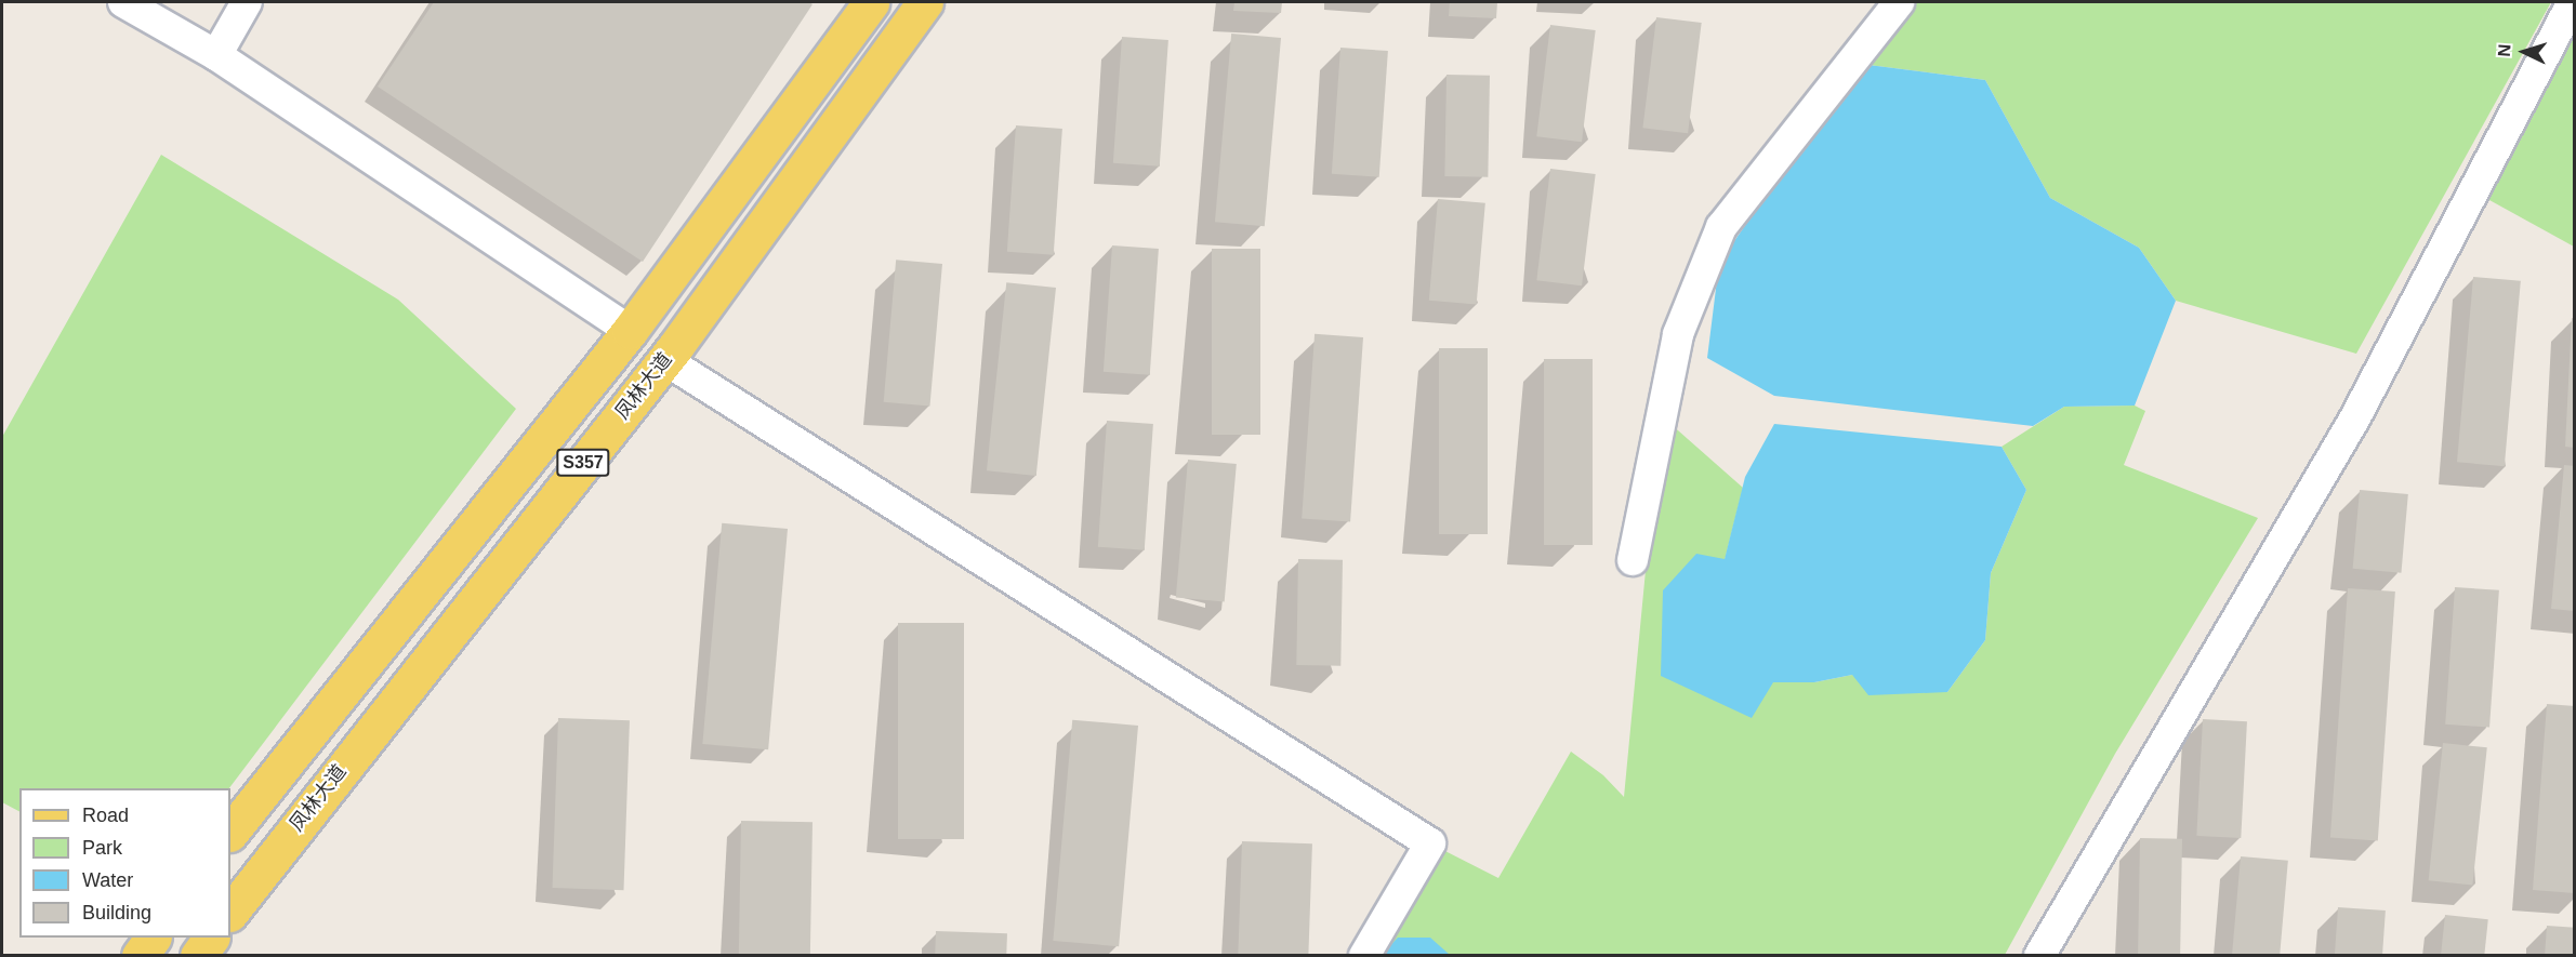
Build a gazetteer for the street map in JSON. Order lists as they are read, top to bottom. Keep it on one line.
{"streets":{"main road":["凤林大道","S357"]},"legend":["Road","Park","Water","Building"],"north":"left"}
